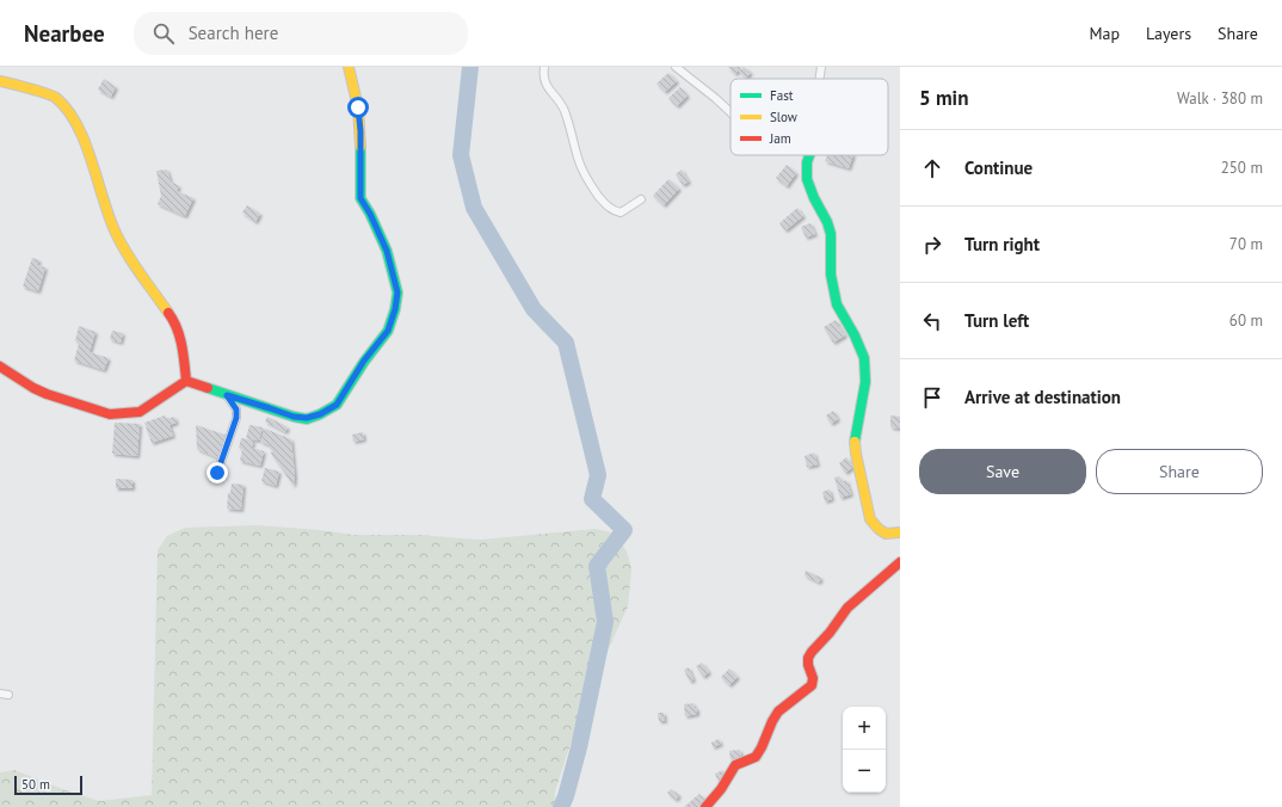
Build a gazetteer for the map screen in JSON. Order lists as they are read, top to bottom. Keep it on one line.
{"legend":["Fast","Slow","Jam"],"scale_bar":"50 m","page":{"header":"Nearbee","search":"Search here","nav":["Map","Layers","Share"],"heading":["5 min","Walk · 380 m"],"list":[["Continue","250 m"],["Turn right","70 m"],["Turn left","60 m"],"Arrive at destination"],"buttons":["Save","Share"],"map_buttons":["+","−"],"scale":"50 m"}}
